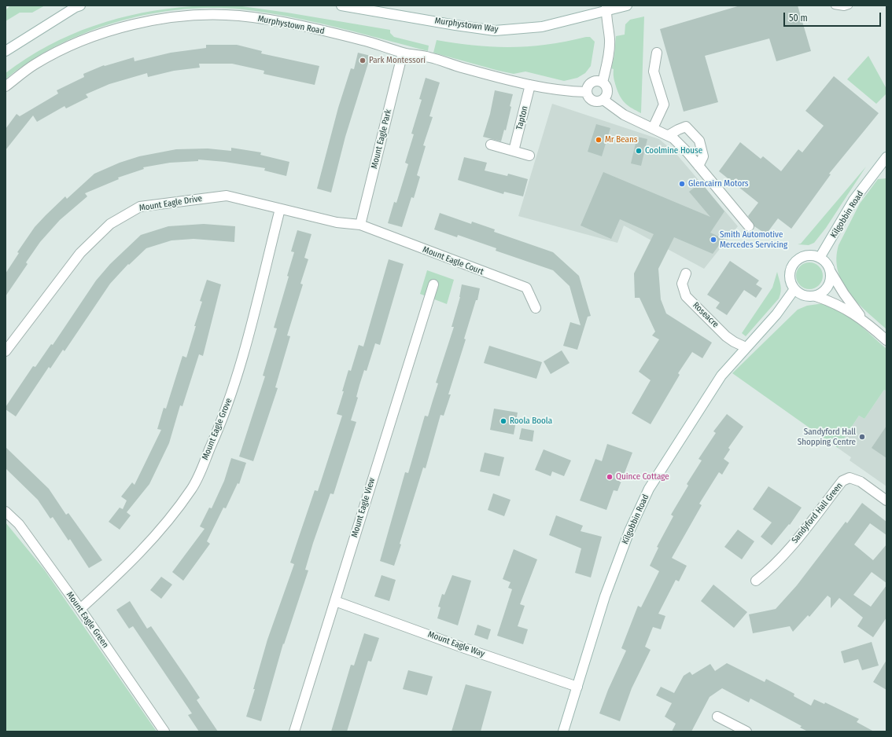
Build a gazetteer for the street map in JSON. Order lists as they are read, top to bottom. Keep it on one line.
{"streets":{"street":["Murphystown Road","Murphystown Way","Tapton","Mount Eagle Park","Mount Eagle Drive","Kilgobbin Road","Mount Eagle Court","Roseacre","Mount Eagle Grove","Mount Eagle View","Sandyford Hall Green","Mount Eagle Green","Mount Eagle Way"]},"crossings":[["Murphystown Road","Tapton"],["Murphystown Road","Mount Eagle Park"],["Mount Eagle Park","Mount Eagle Drive"],["Mount Eagle Park","Mount Eagle Court"],["Mount Eagle Drive","Mount Eagle Court"],["Mount Eagle Drive","Mount Eagle Grove"],["Kilgobbin Road","Roseacre"],["Kilgobbin Road","Mount Eagle Way"],["Mount Eagle Grove","Mount Eagle Green"],["Mount Eagle View","Mount Eagle Way"]],"places":["Park Montessori","Mr Beans","Coolmine House","Glencairn Motors","Smith Automotive Mercedes Servicing","Roola Boola","Sandyford Hall Shopping Centre","Quince Cottage"],"scale_bar":"50 m"}
